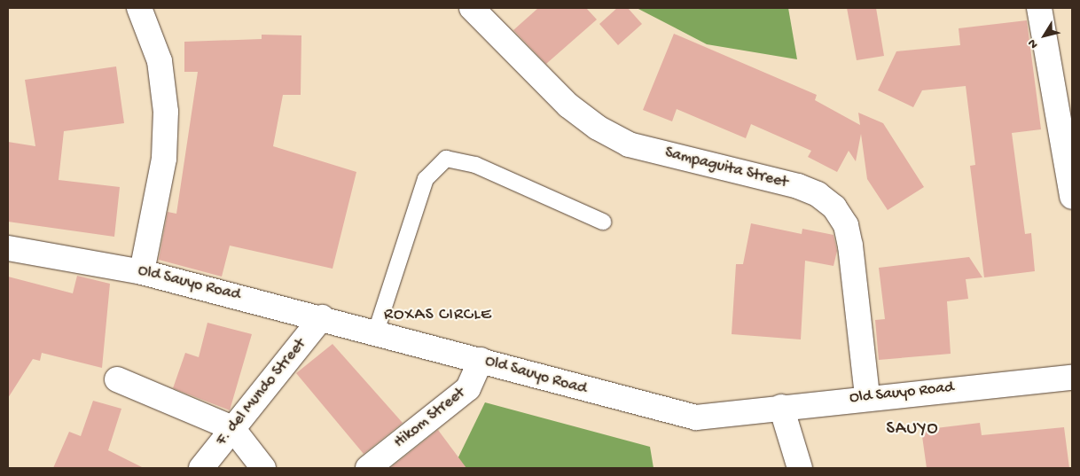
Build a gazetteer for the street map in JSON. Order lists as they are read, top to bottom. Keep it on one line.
{"streets":{"street":["Sampaguita Street","Old Sauyo Road","F. del Mundo Street","Hikom Street"]},"crossings":[["Sampaguita Street","Old Sauyo Road"],["Old Sauyo Road","F. del Mundo Street"],["Old Sauyo Road","Hikom Street"]],"districts":["ROXAS CIRCLE","SAUYO"],"north":"bottom left"}
